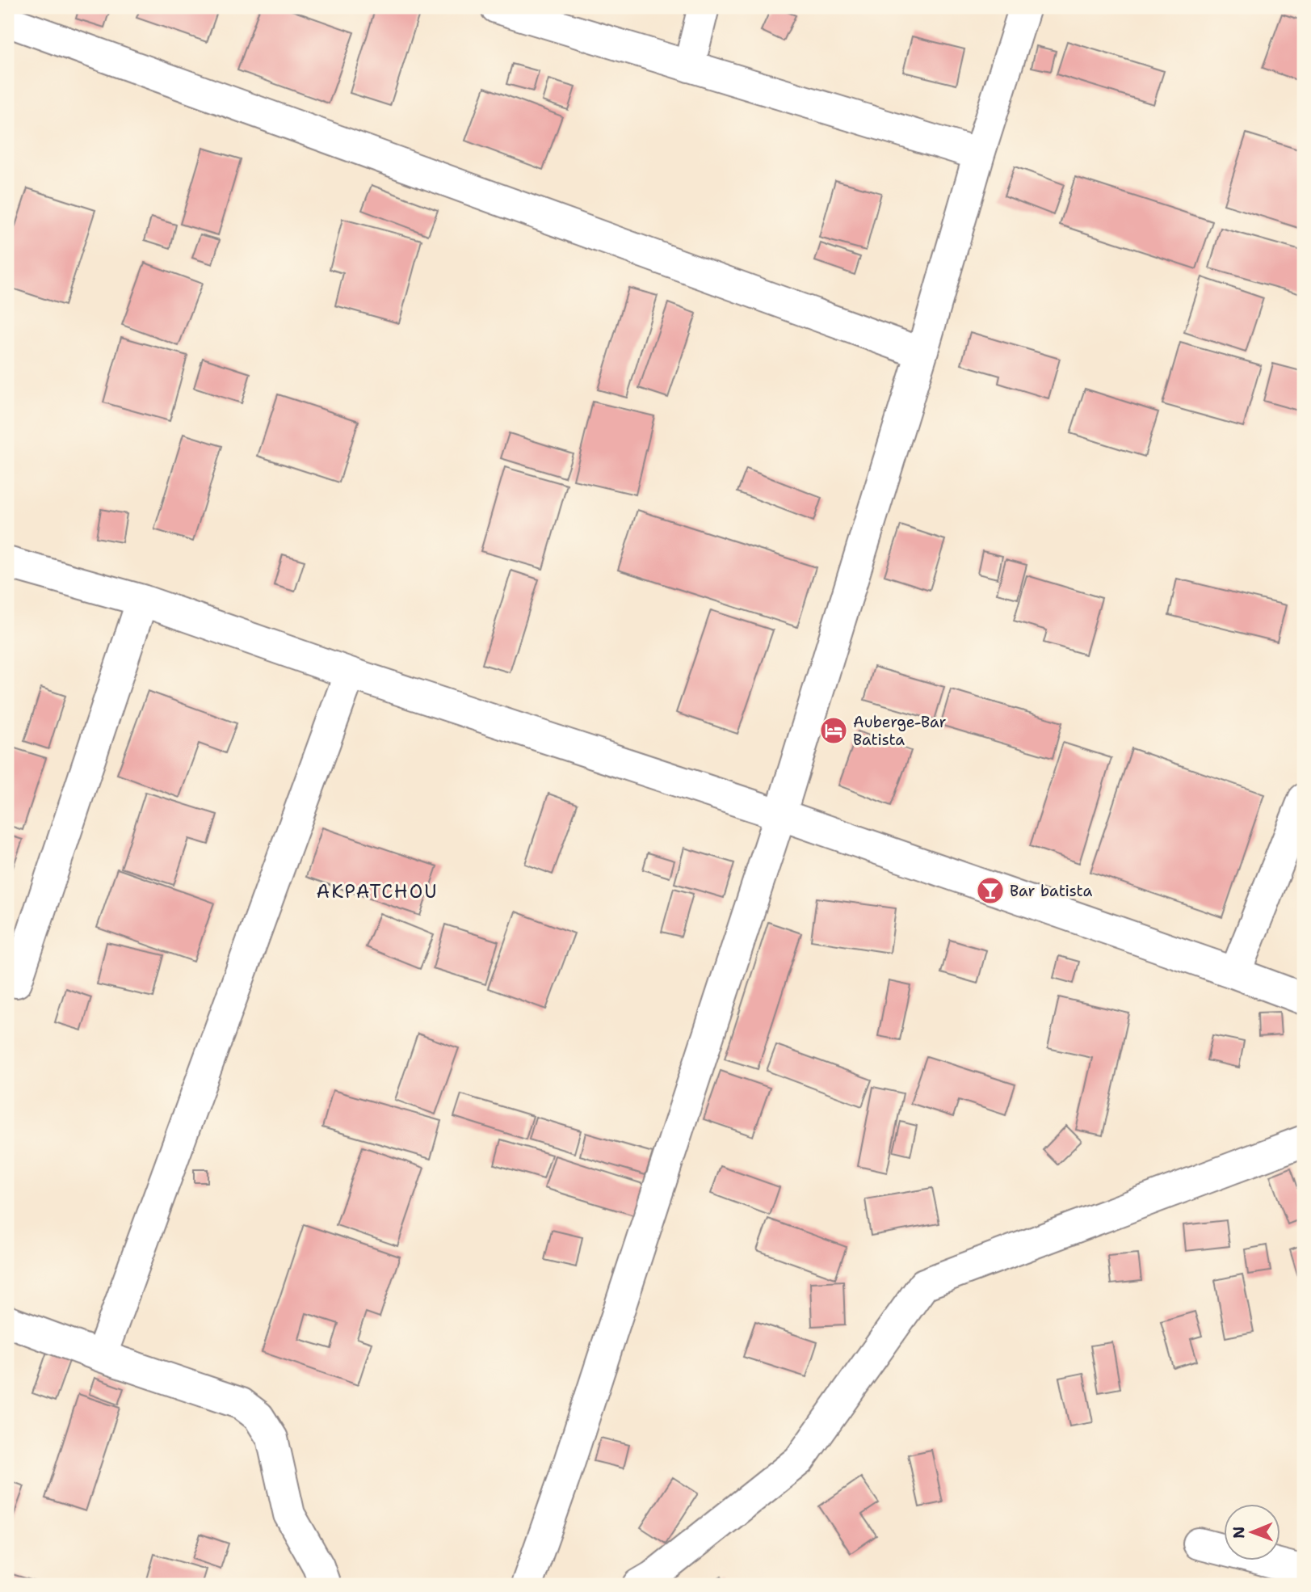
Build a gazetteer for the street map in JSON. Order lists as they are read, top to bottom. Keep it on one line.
{"districts":["AKPATCHOU"],"places":{"hotel":["Auberge-Bar Batista"],"bar":["Bar batista"]},"north":"left"}
